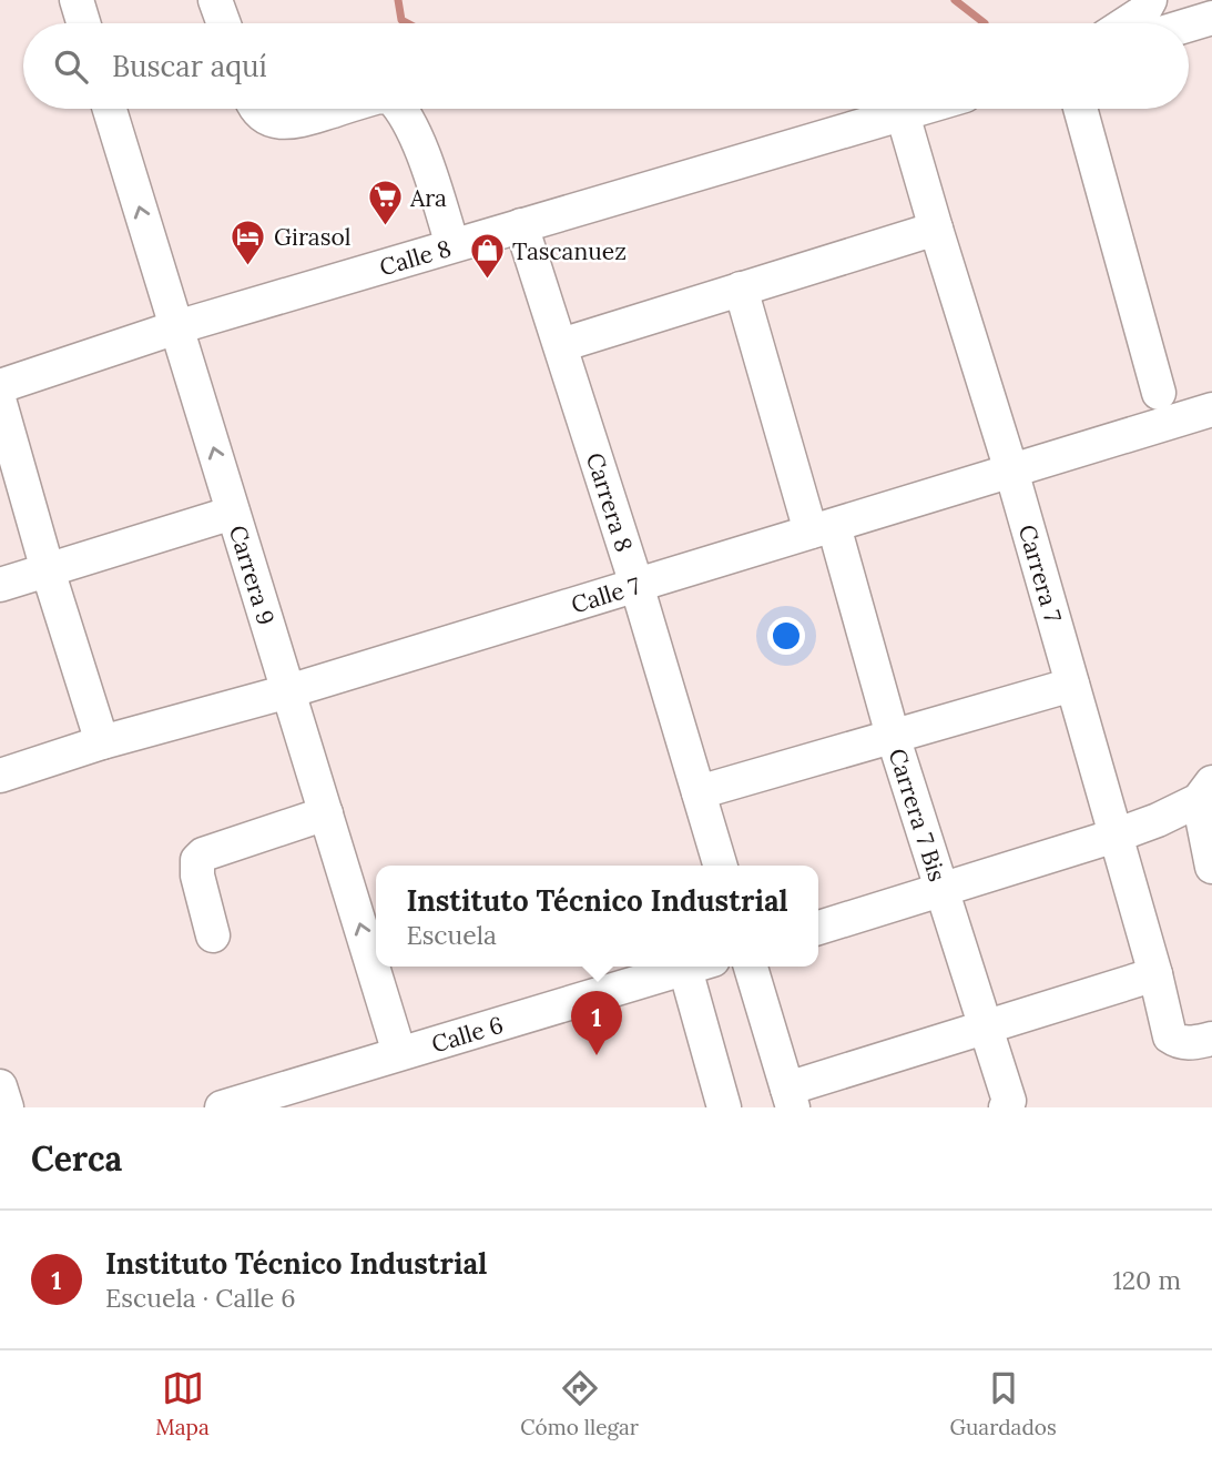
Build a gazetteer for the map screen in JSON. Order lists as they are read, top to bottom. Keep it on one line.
{"streets":{"street":["Calle 8","Carrera 8","Carrera 9","Carrera 7","Calle 7","Carrera 7 Bis","Calle 6"]},"crossings":[["Calle 8","Carrera 8"],["Calle 8","Carrera 9"],["Calle 8","Carrera 7"],["Carrera 8","Calle 7"],["Carrera 9","Calle 7"],["Carrera 9","Calle 6"],["Carrera 7","Calle 7"],["Calle 7","Carrera 7 Bis"]],"places":{"supermarket":["Ara"],"hotel":["Girasol"],"shop":["Tascanuez"]},"page":{"search":"Buscar aquí","popup":["Instituto Técnico Industrial","Escuela"],"pins":"1","heading":"Cerca","list":[{"mark":"1","name":"Instituto Técnico Industrial","note":"Escuela · Calle 6","value":"120 m"}],"nav":["Mapa","Cómo llegar","Guardados"]}}
